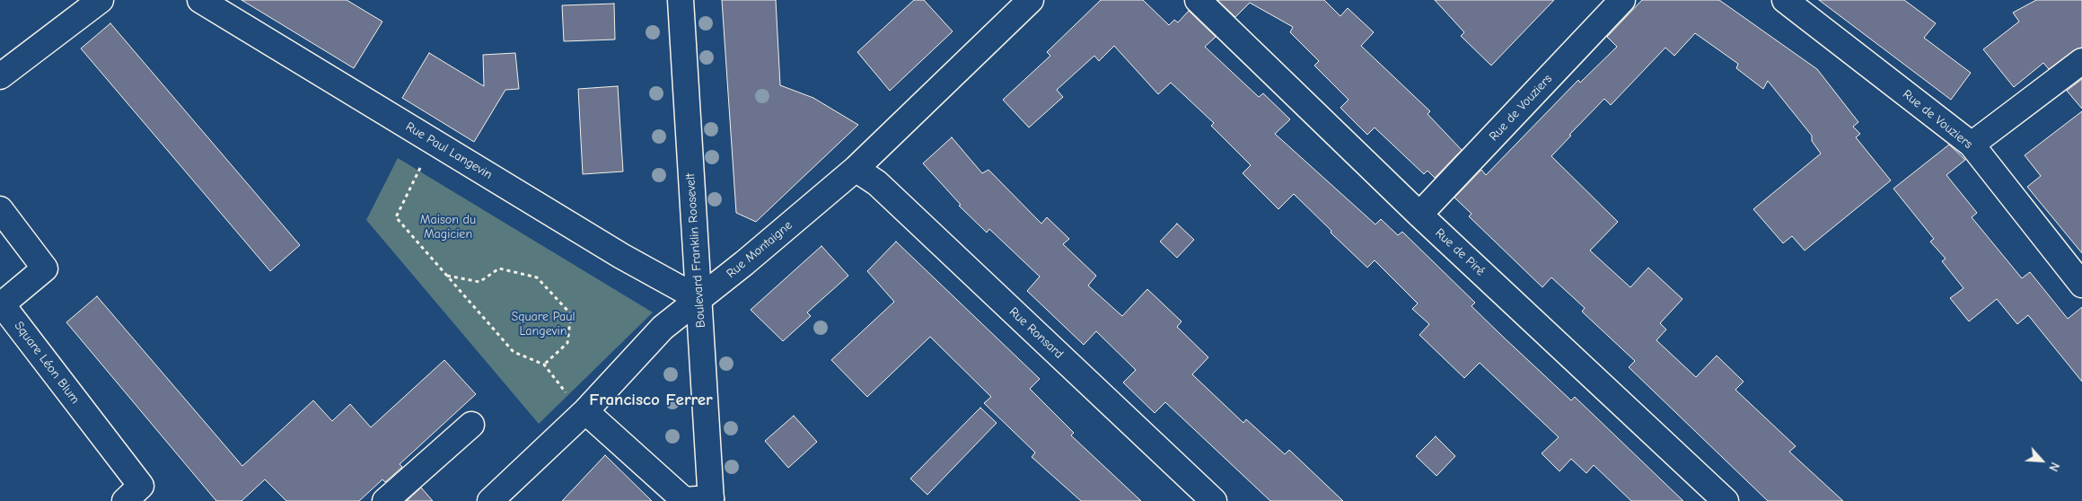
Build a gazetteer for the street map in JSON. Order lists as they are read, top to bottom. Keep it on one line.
{"streets":{"street":["Rue de Vouziers","Rue Paul Langevin","Rue Montaigne","Boulevard Franklin Roosevelt","Rue de Piré","Rue Ronsard","Square Léon Blum"]},"crossings":[["Rue de Vouziers","Rue de Piré"],["Rue Paul Langevin","Rue Montaigne"],["Rue Paul Langevin","Boulevard Franklin Roosevelt"],["Rue Montaigne","Boulevard Franklin Roosevelt"],["Rue Montaigne","Rue Ronsard"]],"districts":["Francisco Ferrer"],"parks":["Maison du Magicien","Square Paul Langevin"],"north":"bottom right"}
